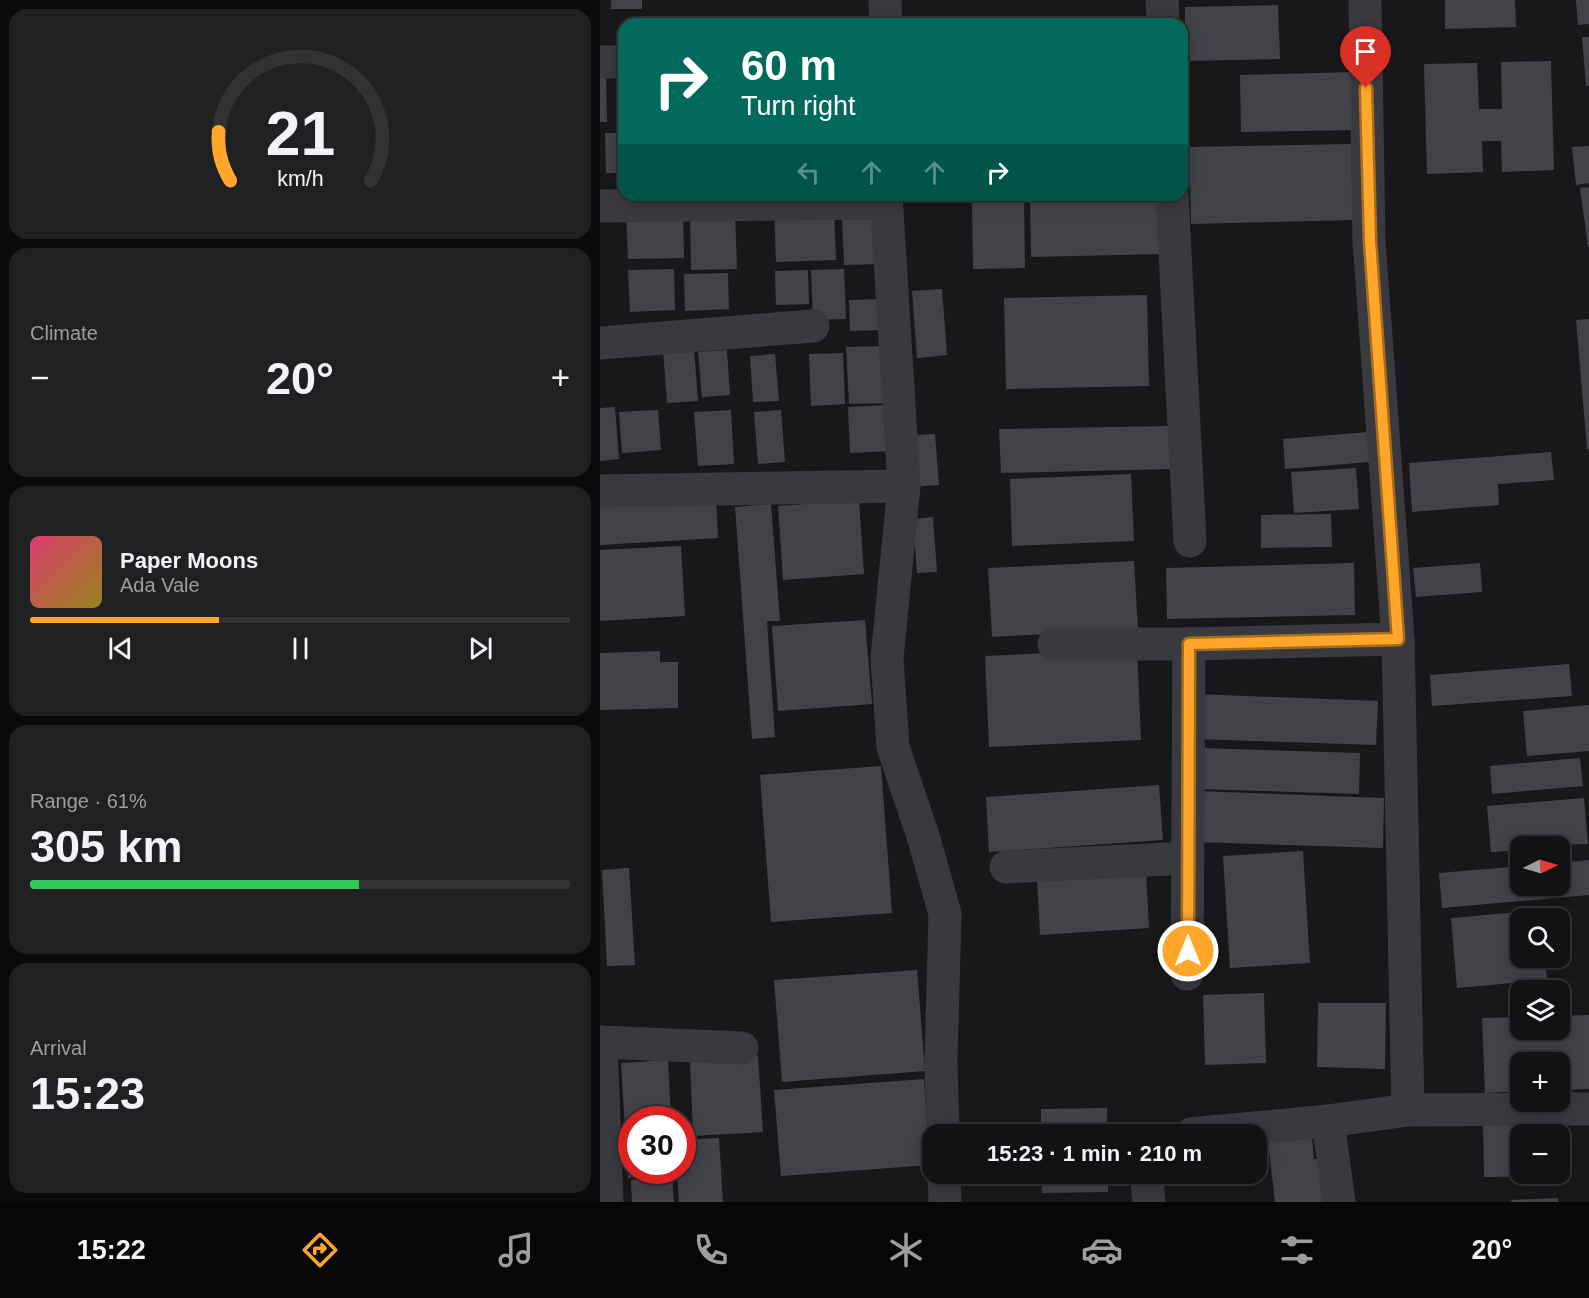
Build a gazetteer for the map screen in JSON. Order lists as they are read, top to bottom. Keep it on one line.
{"north":"right","page":{"turn":["60 m","Turn right"],"tile":["Climate",["Range · 61%","305 km"],["Arrival","15:23"]],"heat":["−","20°","+"],"song":["Paper Moons","Ada Vale"],"map_buttons":["+","−"],"limit":"30","trip":"15:23 · 1 min · 210 m","tabs":["15:22","20°"],"gauge":["21","km/h"]}}
